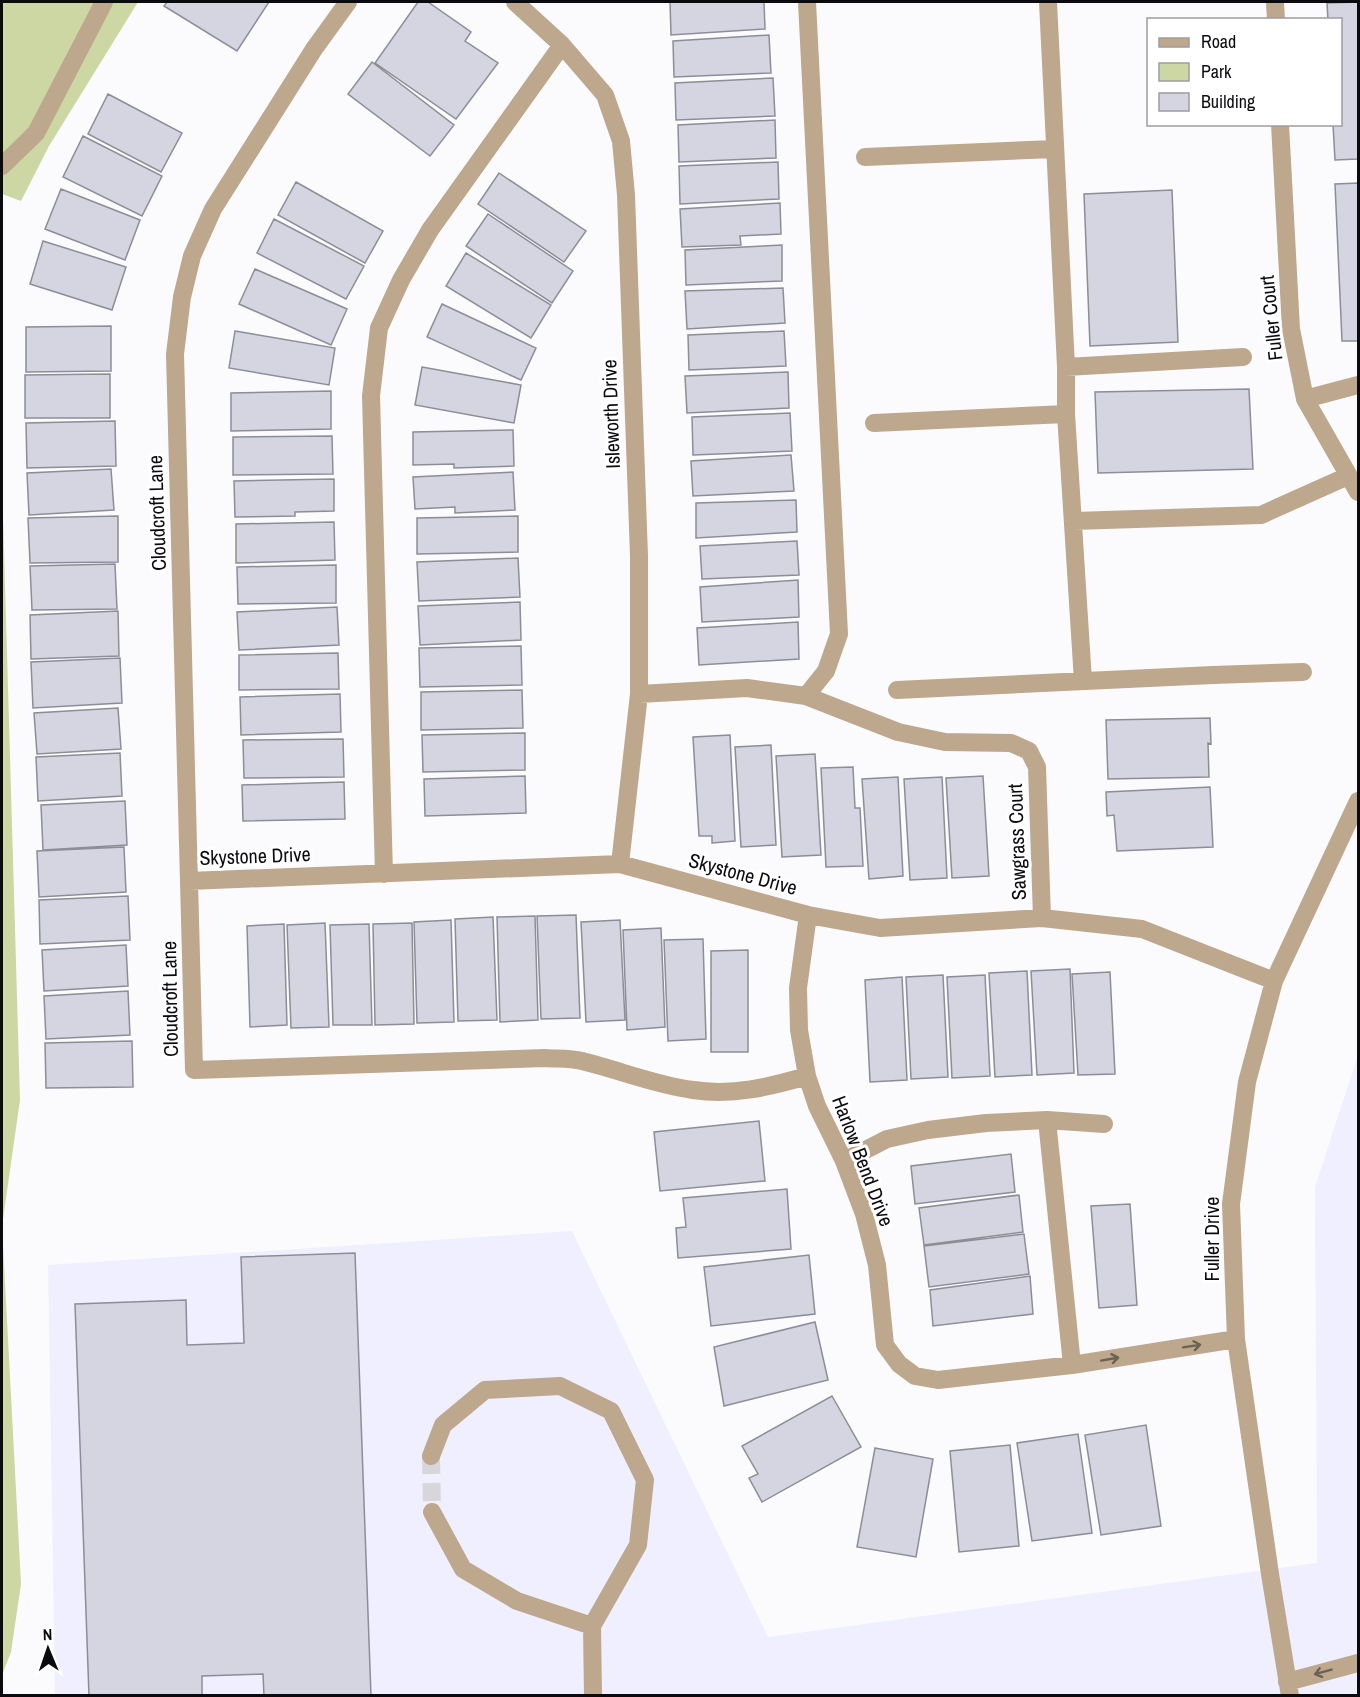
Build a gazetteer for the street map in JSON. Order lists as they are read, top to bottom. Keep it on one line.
{"streets":{"street":["Fuller Court","Isleworth Drive","Cloudcroft Lane","Sawgrass Court","Skystone Drive","Harlow Bend Drive","Fuller Drive"]},"crossings":[["Isleworth Drive","Skystone Drive"],["Cloudcroft Lane","Skystone Drive"],["Cloudcroft Lane","Harlow Bend Drive"],["Sawgrass Court","Skystone Drive"],["Skystone Drive","Harlow Bend Drive"],["Skystone Drive","Fuller Drive"],["Harlow Bend Drive","Fuller Drive"]],"legend":["Road","Park","Building"],"north":"top"}
